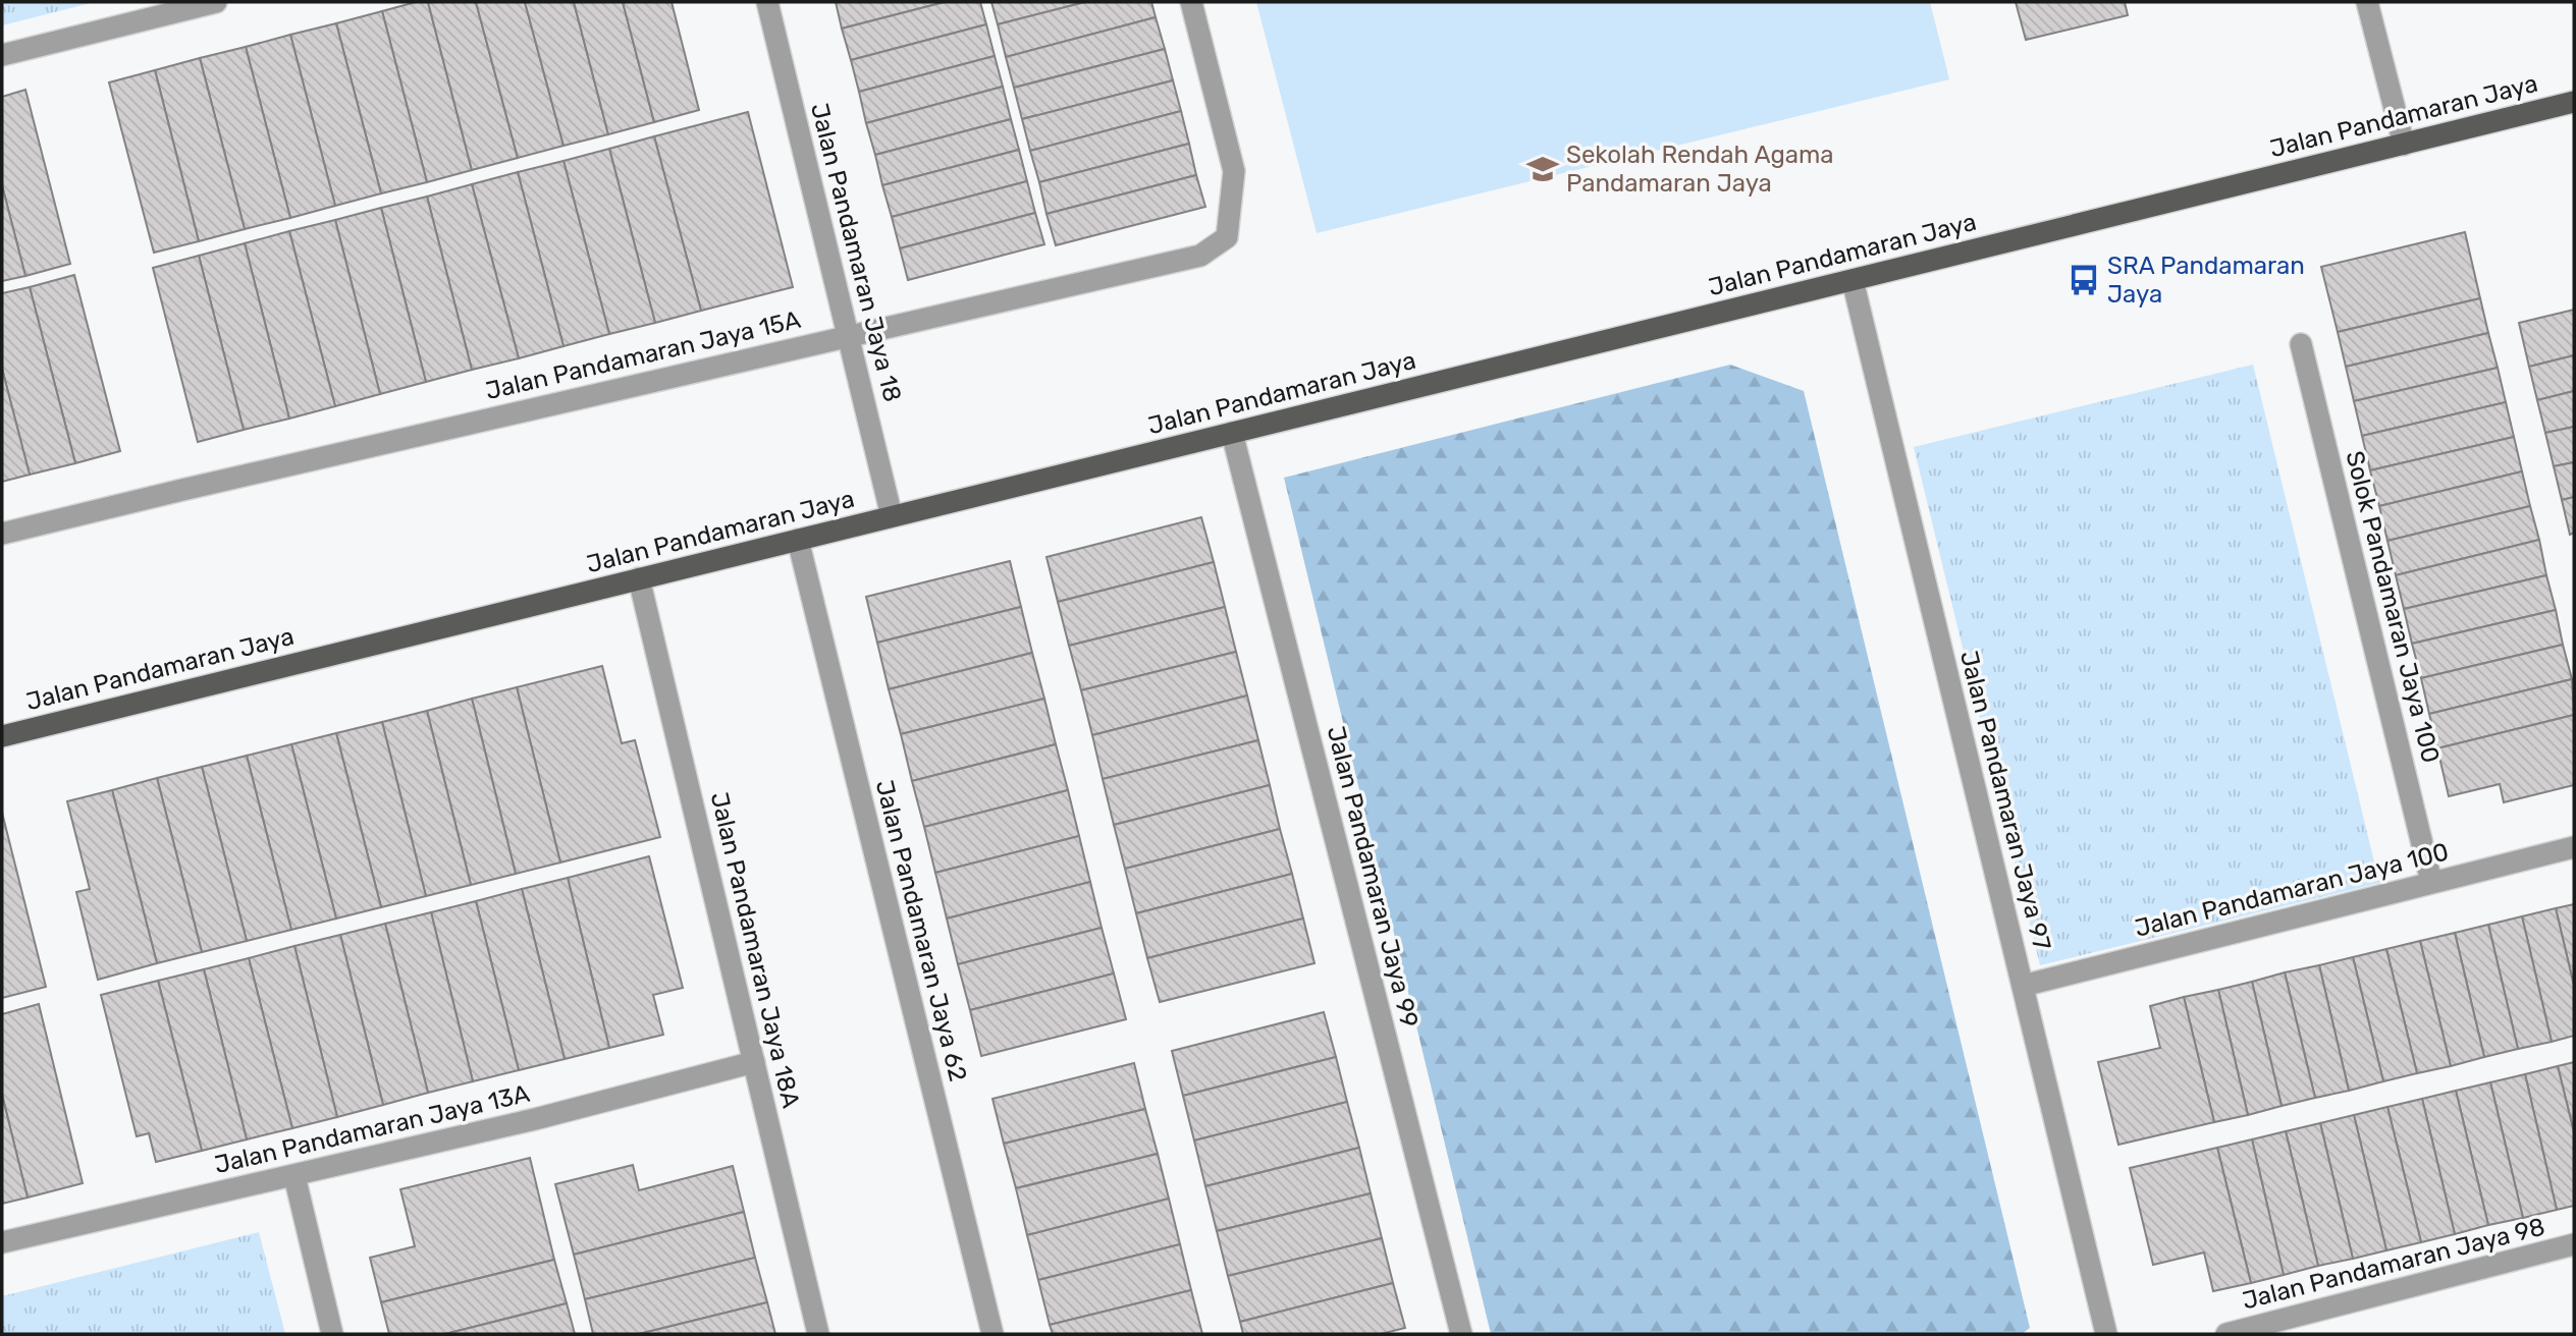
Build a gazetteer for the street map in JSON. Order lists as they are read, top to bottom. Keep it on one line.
{"streets":{"main road":["Jalan Pandamaran Jaya"],"street":["Jalan Pandamaran Jaya 18","Jalan Pandamaran Jaya 15A","Solok Pandamaran Jaya 100","Jalan Pandamaran Jaya 97","Jalan Pandamaran Jaya 99","Jalan Pandamaran Jaya 100","Jalan Pandamaran Jaya 62","Jalan Pandamaran Jaya 18A","Jalan Pandamaran Jaya 13A","Jalan Pandamaran Jaya 98"]},"crossings":[["Jalan Pandamaran Jaya","Jalan Pandamaran Jaya 18"],["Jalan Pandamaran Jaya","Jalan Pandamaran Jaya 97"],["Jalan Pandamaran Jaya","Jalan Pandamaran Jaya 99"],["Jalan Pandamaran Jaya","Jalan Pandamaran Jaya 62"],["Jalan Pandamaran Jaya","Jalan Pandamaran Jaya 18A"],["Jalan Pandamaran Jaya 18","Jalan Pandamaran Jaya 15A"],["Solok Pandamaran Jaya 100","Jalan Pandamaran Jaya 100"],["Jalan Pandamaran Jaya 97","Jalan Pandamaran Jaya 100"],["Jalan Pandamaran Jaya 18A","Jalan Pandamaran Jaya 13A"]],"places":{"school or university":["Sekolah Rendah Agama Pandamaran Jaya"],"bus stop":["SRA Pandamaran Jaya"]}}
